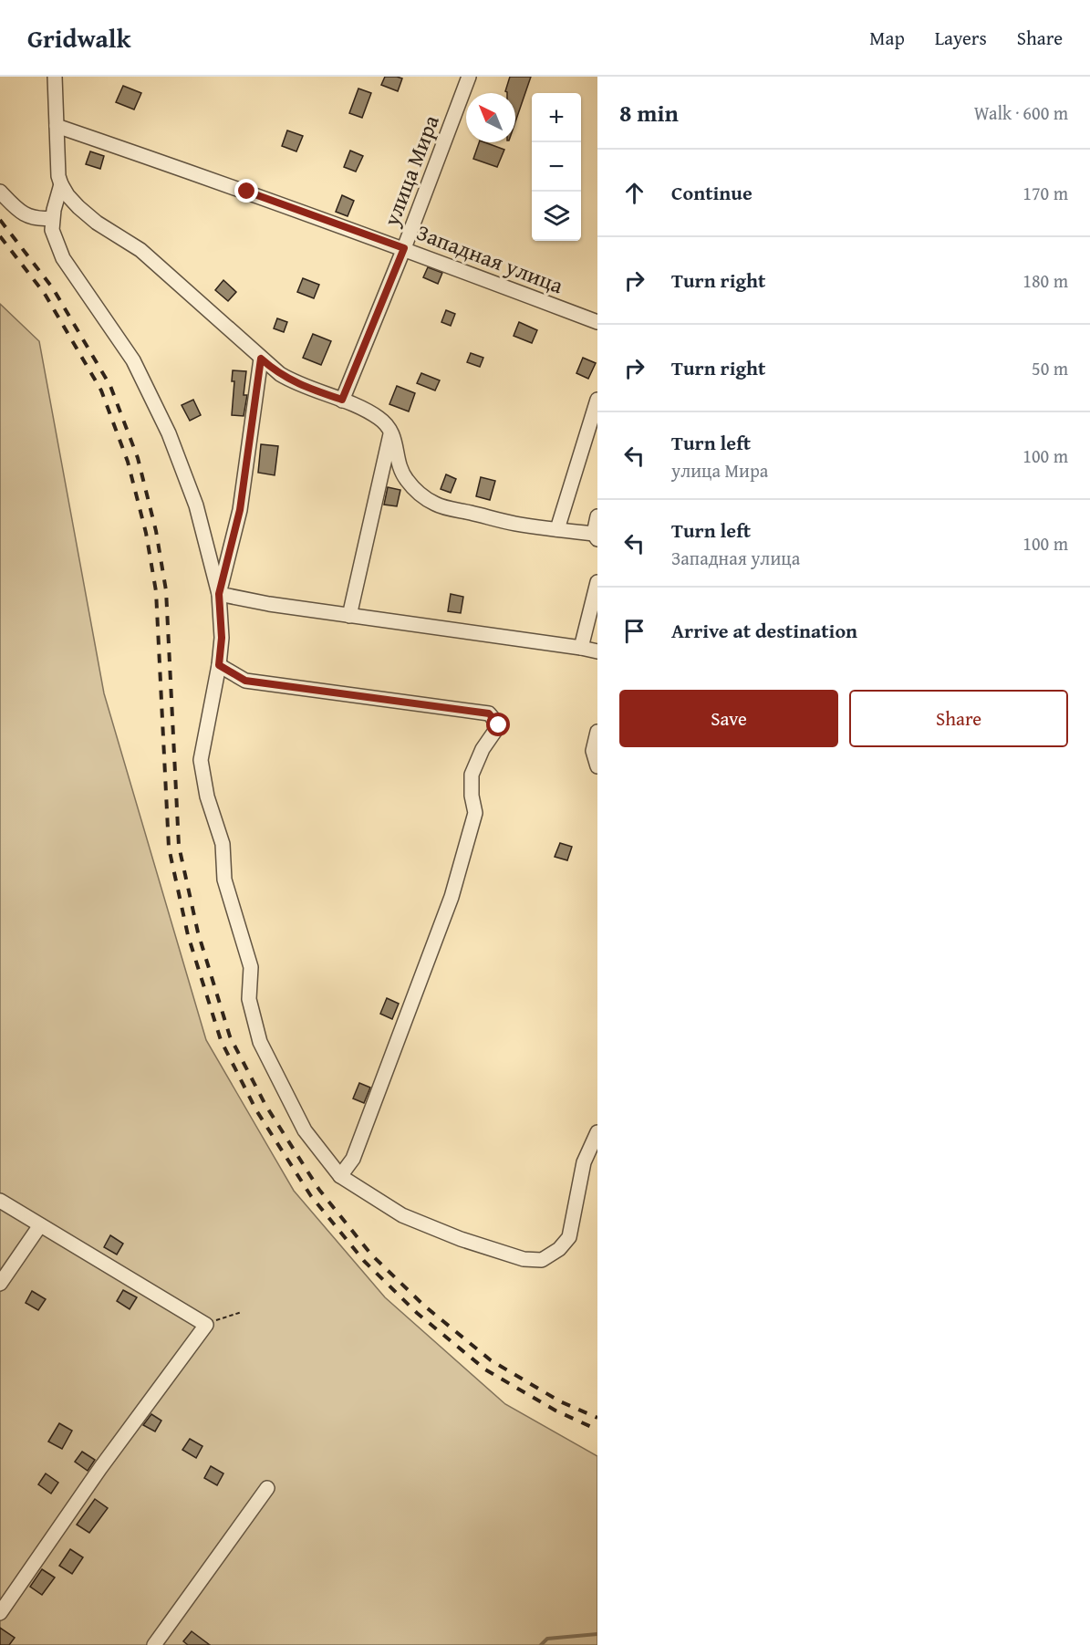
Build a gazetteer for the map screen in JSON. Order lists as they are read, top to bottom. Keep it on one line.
{"streets":{"street":["улица Мира","Западная улица"]},"crossings":[["улица Мира","Западная улица"]],"north":"top left","page":{"header":"Gridwalk","nav":["Map","Layers","Share"],"heading":["8 min","Walk · 600 m"],"map_buttons":["+","−"],"list":[["Continue","170 m"],["Turn right","180 m"],["Turn right","50 m"],["Turn left","улица Мира","100 m"],["Turn left","Западная улица","100 m"],"Arrive at destination"],"buttons":["Save","Share"]}}
